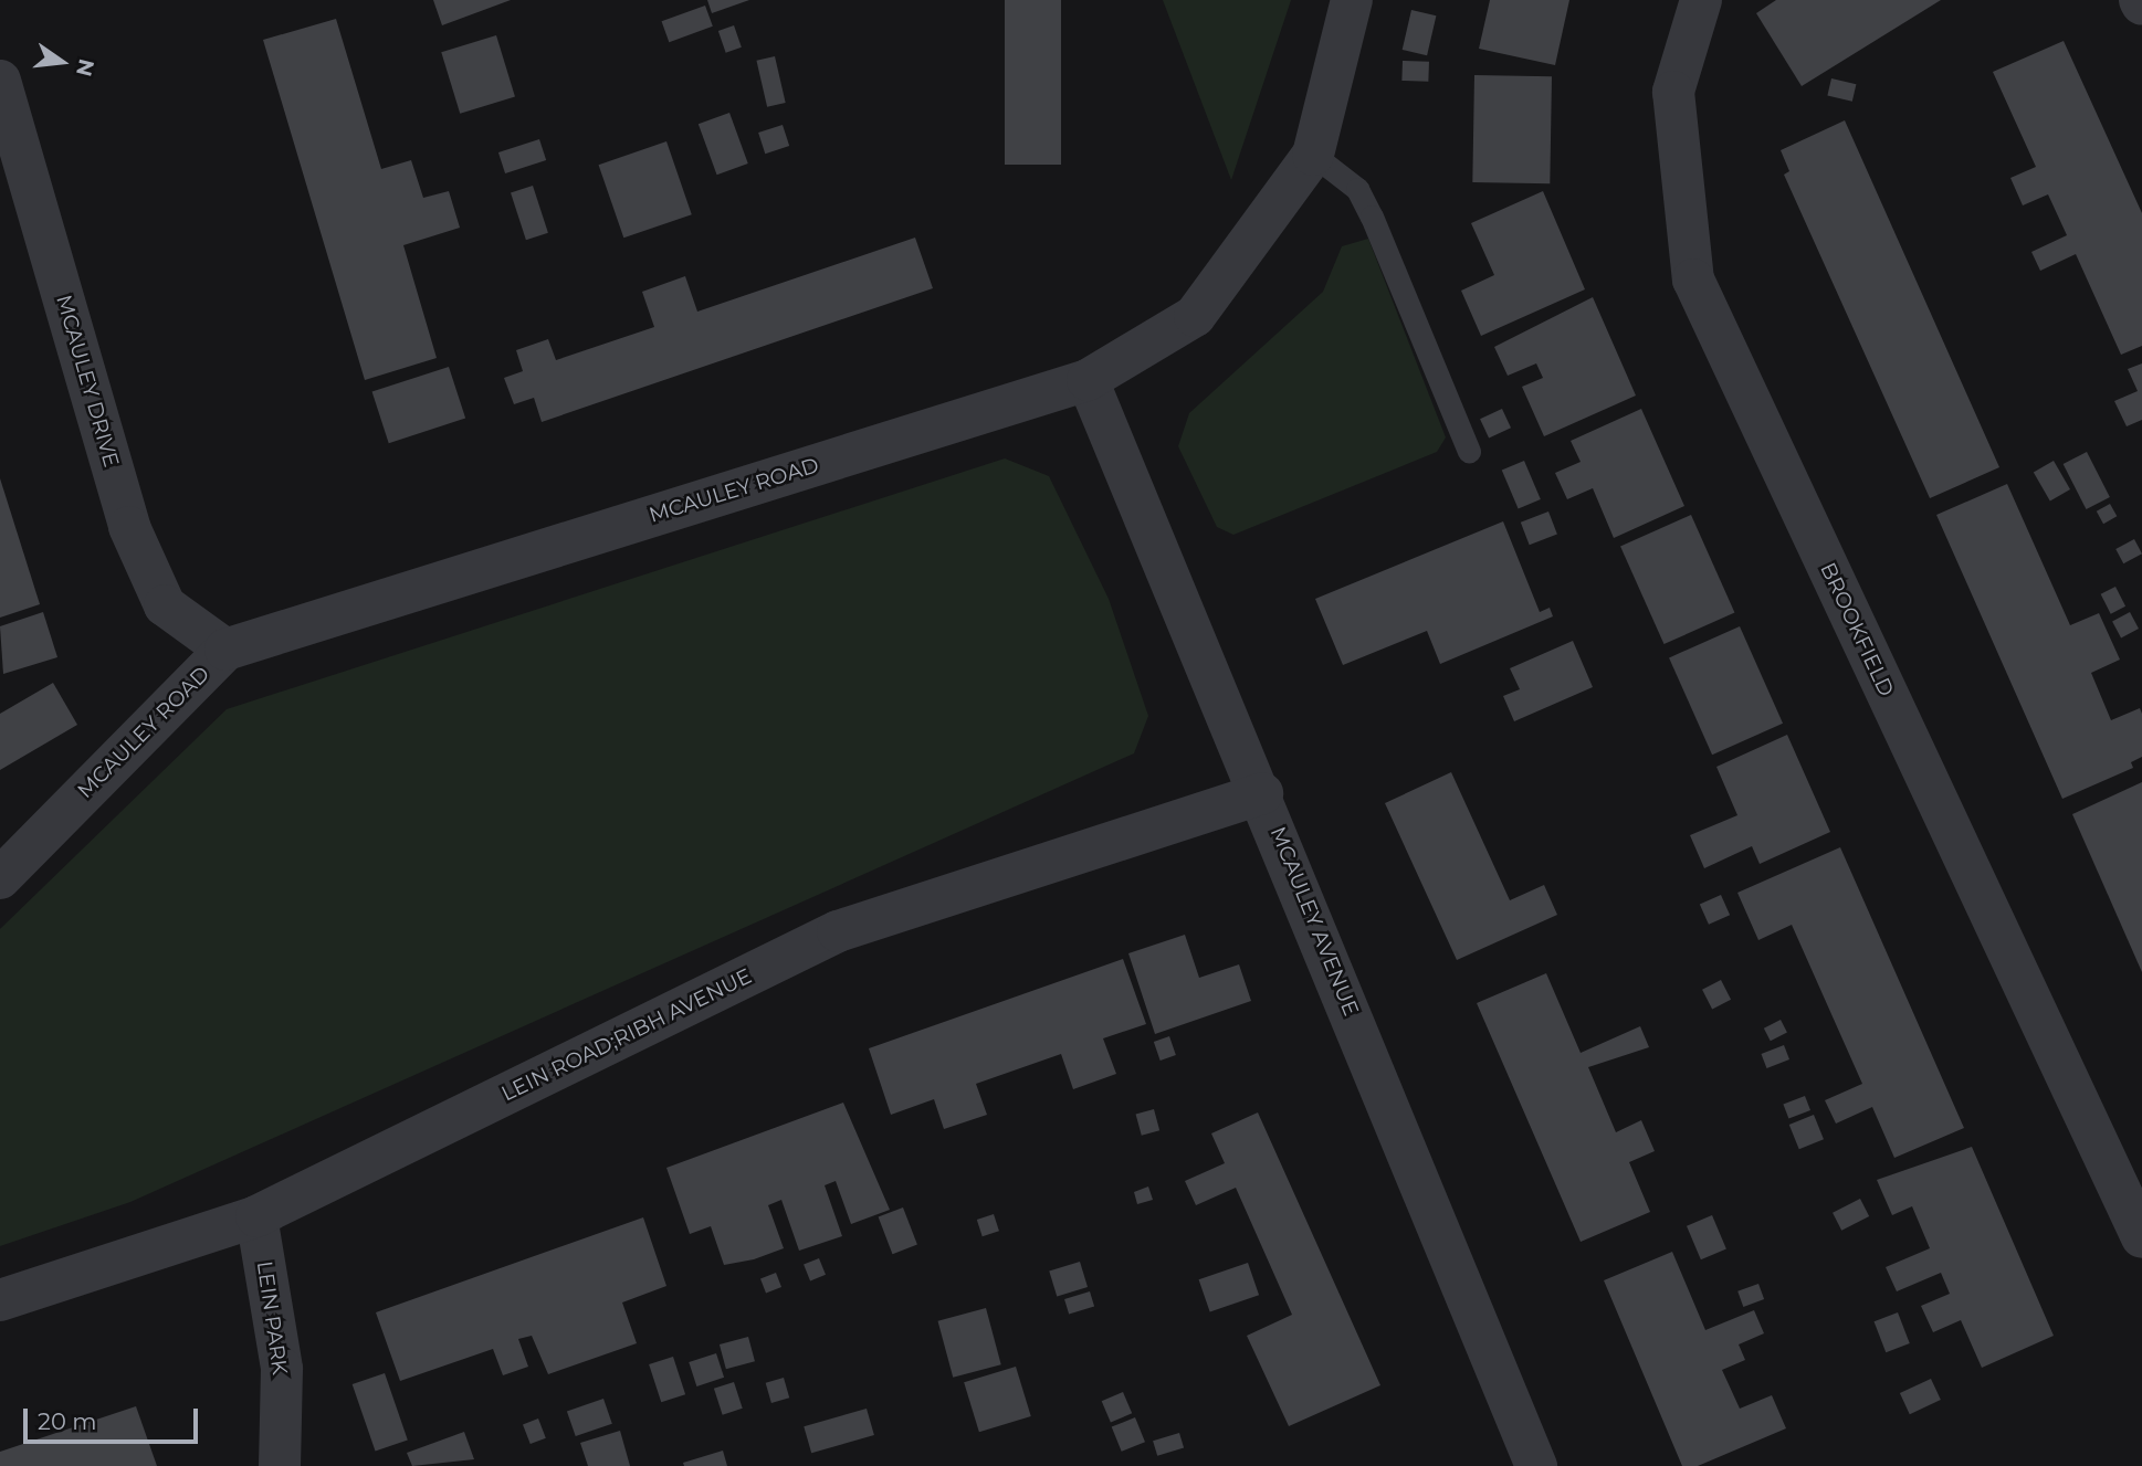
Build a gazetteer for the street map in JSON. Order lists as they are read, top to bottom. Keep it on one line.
{"streets":{"street":["MCAULEY DRIVE","MCAULEY ROAD","BROOKFIELD","MCAULEY AVENUE","LEIN ROAD;RIBH AVENUE","LEIN PARK"]},"crossings":[["MCAULEY DRIVE","MCAULEY ROAD"],["MCAULEY ROAD","MCAULEY AVENUE"],["MCAULEY AVENUE","LEIN ROAD;RIBH AVENUE"],["LEIN ROAD;RIBH AVENUE","LEIN PARK"]],"scale_bar":"20 m","north":"right"}
